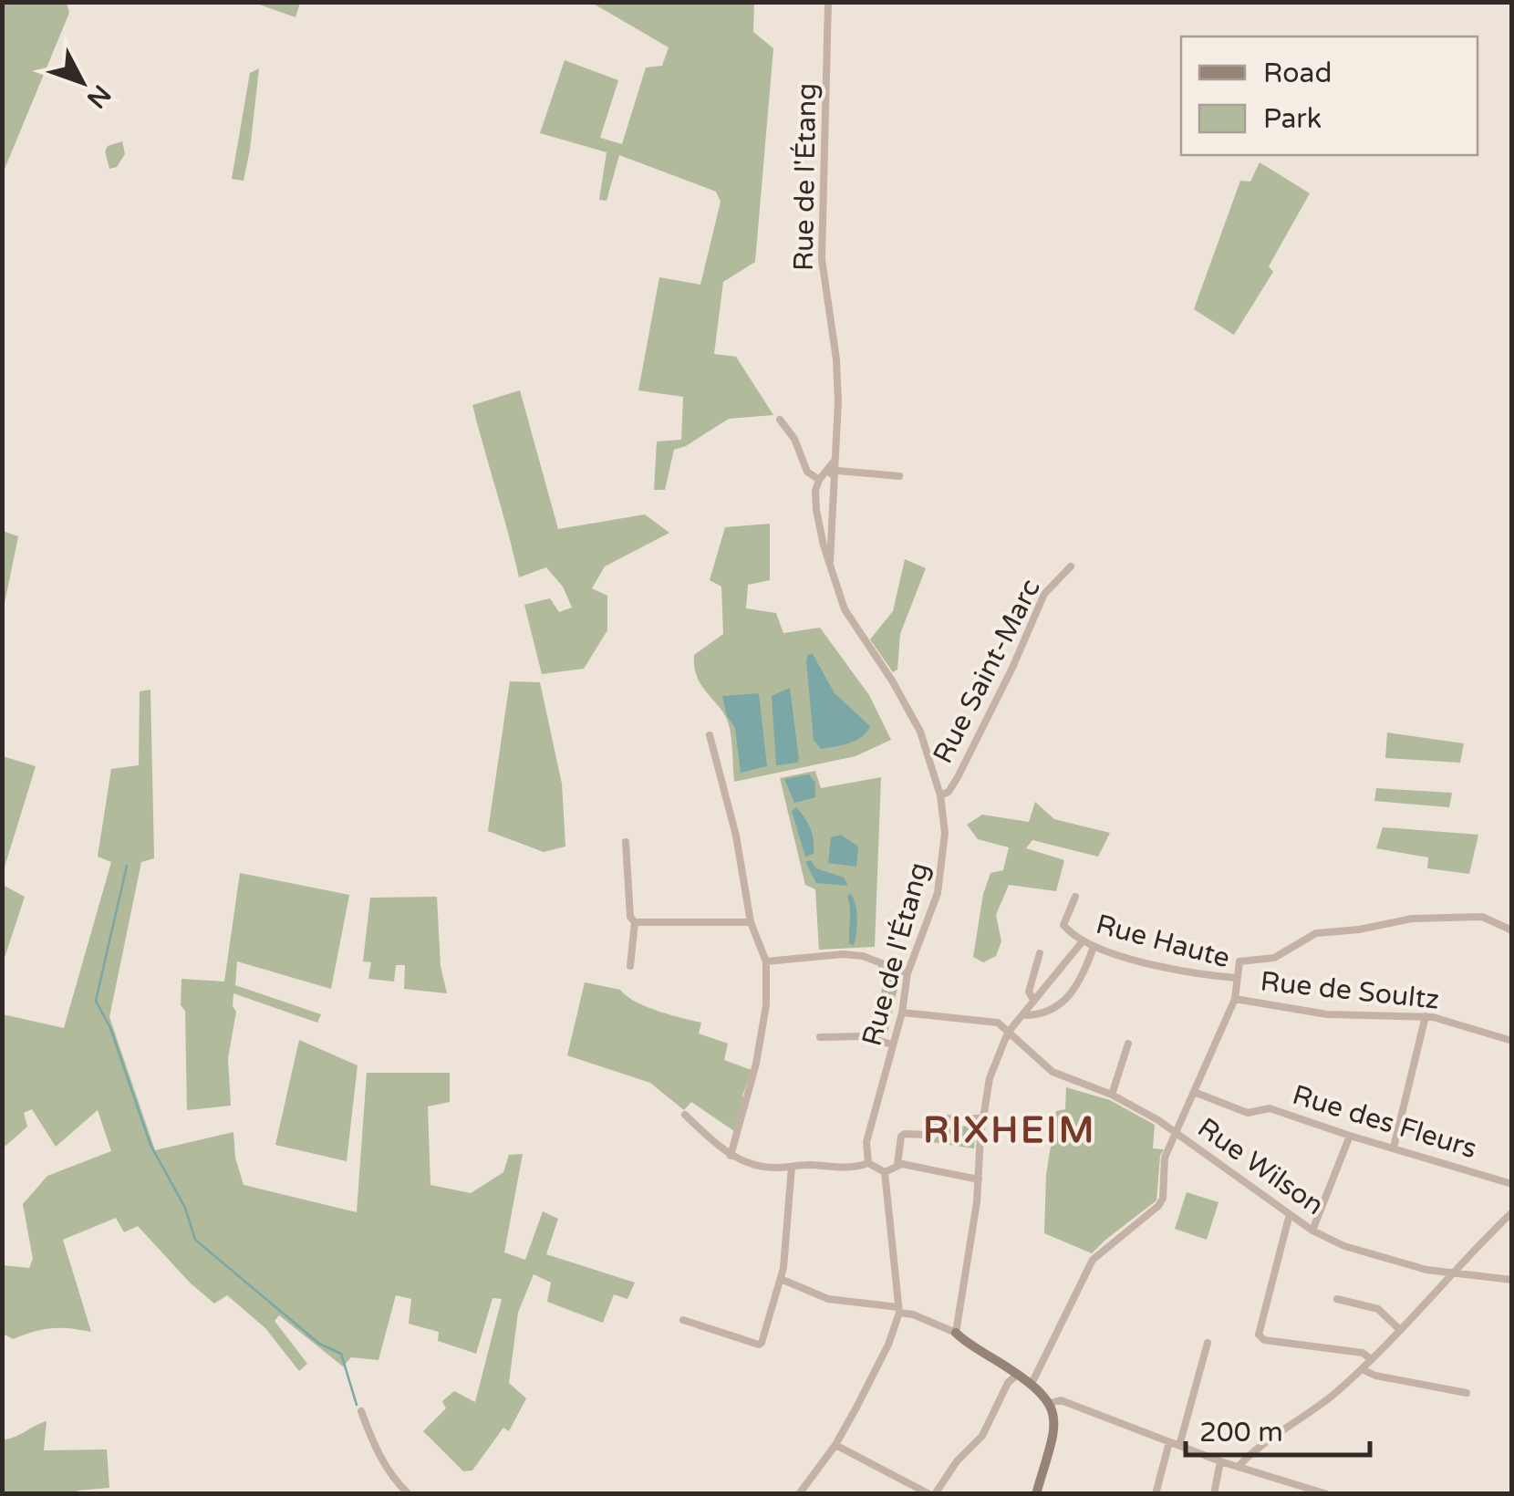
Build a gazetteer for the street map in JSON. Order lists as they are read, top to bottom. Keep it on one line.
{"streets":{"street":["Rue de l'Étang","Rue Saint-Marc","Rue Haute","Rue de Soultz","Rue des Fleurs","Rue Wilson"]},"crossings":[["Rue de l'Étang","Rue Saint-Marc"],["Rue Haute","Rue de Soultz"],["Rue Haute","Rue des Fleurs"],["Rue Haute","Rue Wilson"]],"districts":["RIXHEIM"],"legend":["Road","Park"],"scale_bar":"200 m","north":"bottom right"}
